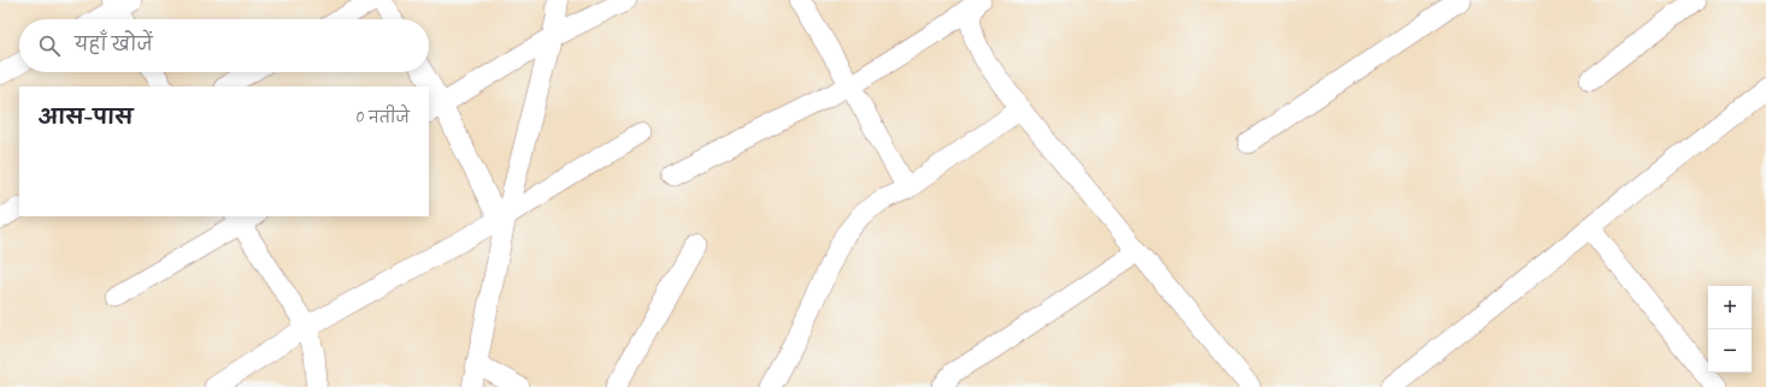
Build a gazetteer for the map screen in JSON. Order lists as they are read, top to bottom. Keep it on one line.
{"page":{"search":"यहाँ खोजें","heading":["आस-पास","0 नतीजे"],"map_buttons":["+","−"]}}
